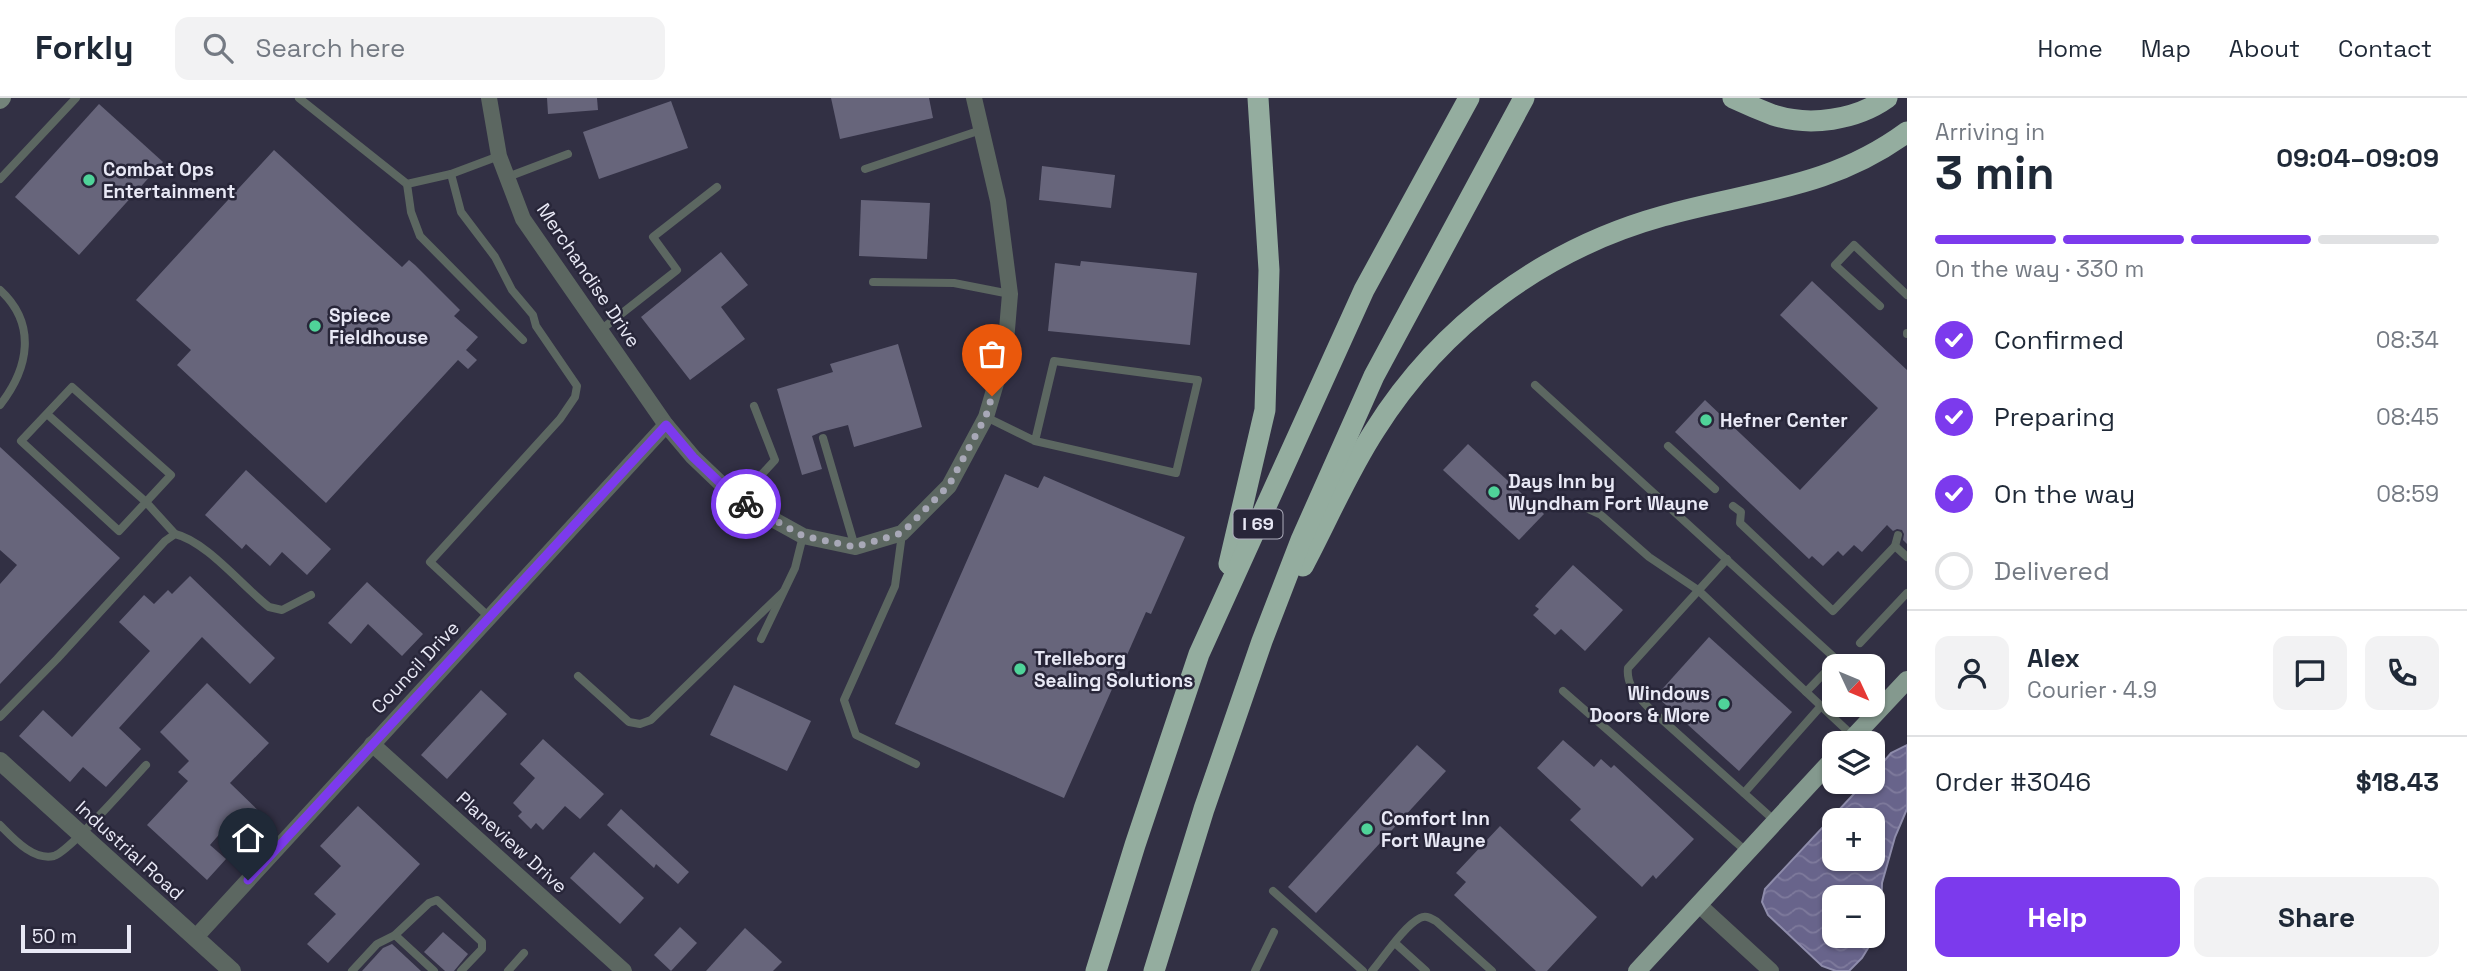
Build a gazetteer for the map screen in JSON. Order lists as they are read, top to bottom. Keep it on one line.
{"streets":{"highway":["I 69"],"street":["Merchandise Drive","Council Drive","Planeview Drive","Industrial Road"]},"crossings":[["Merchandise Drive","Council Drive"],["Council Drive","Planeview Drive"],["Council Drive","Industrial Road"]],"places":["Combat Ops Entertainment","Spiece Fieldhouse","Hefner Center","Days Inn by Wyndham Fort Wayne","Trelleborg Sealing Solutions","Windows Doors & More","Comfort Inn Fort Wayne"],"scale_bar":"50 m","north":"bottom right","page":{"header":"Forkly","search":"Search here","nav":["Home","Map","About","Contact"],"heading":["3 min","Arriving in","09:04–09:09"],"panel":["Alex","Courier · 4.9","Order #3046","$18.43"],"bar":"On the way · 330 m","list":[["Confirmed","08:34"],["Preparing","08:45"],["On the way","08:59"],"Delivered"],"map_buttons":["+","−"],"buttons":["Help","Share"],"scale":"50 m"}}
